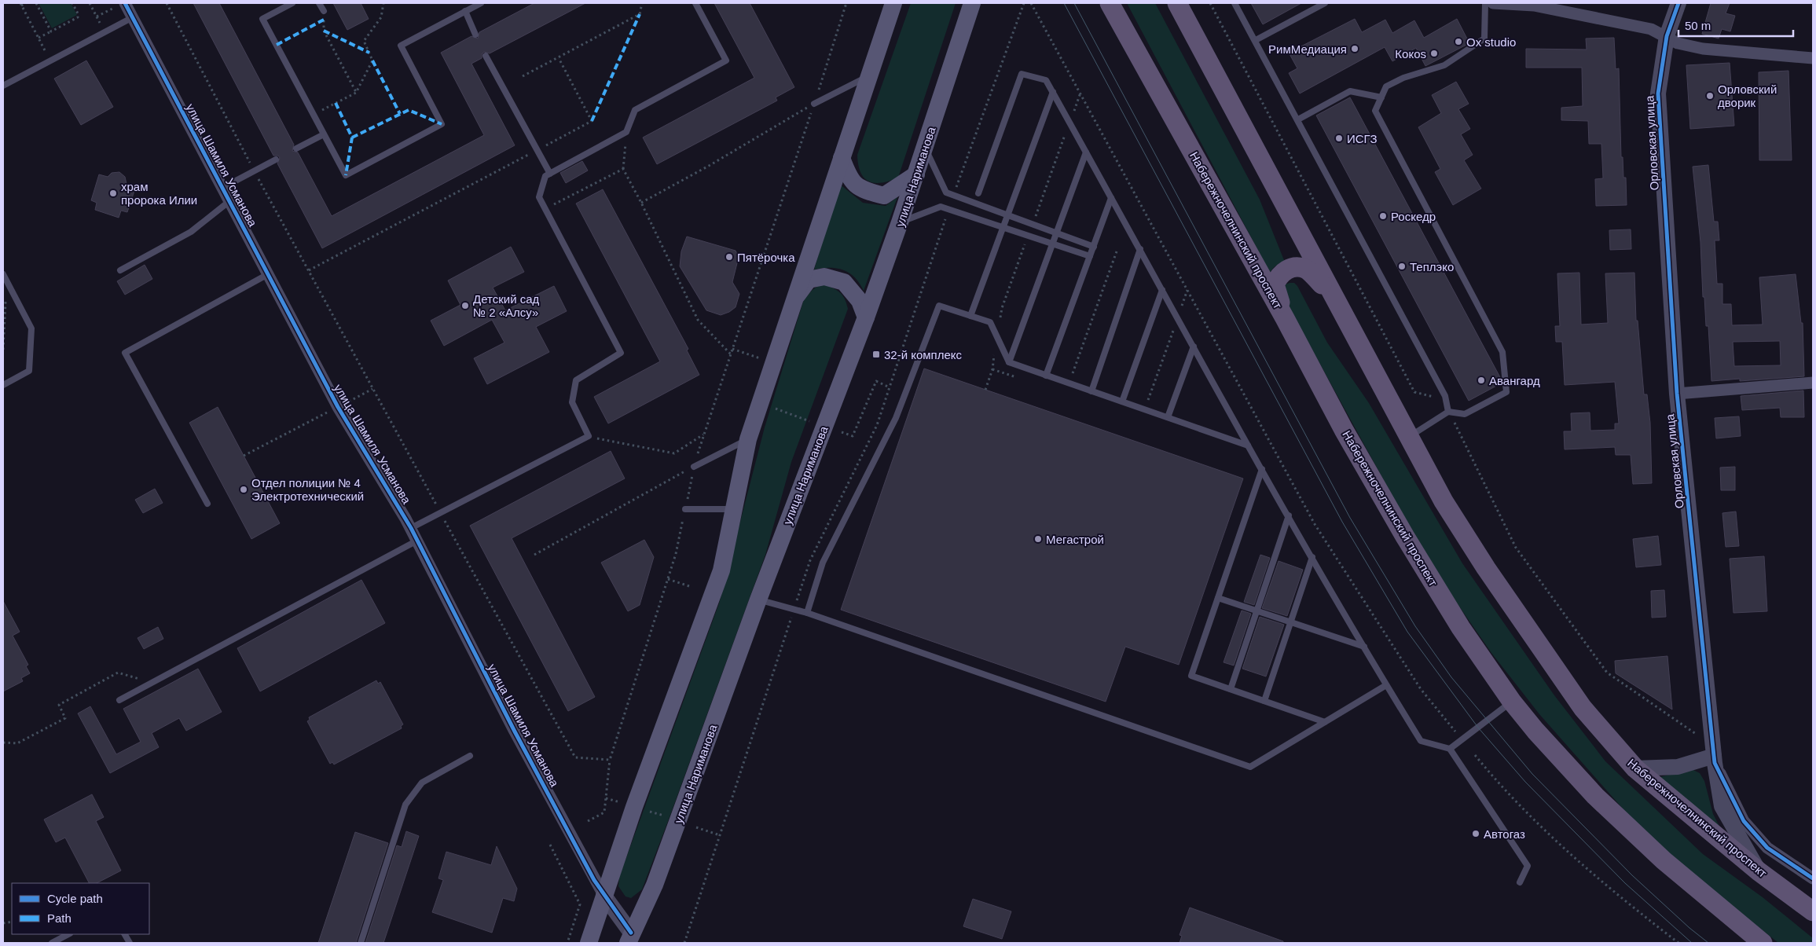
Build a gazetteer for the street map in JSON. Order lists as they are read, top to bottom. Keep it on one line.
{"streets":{"main road":["улица Нариманова","Набережночелнинский проспект"],"street":["Орловская улица","улица Шамиля Усманова"]},"places":{"other":["Ox studio","РимМедиация","Кокоs","Орловский дворик","ИСГЗ","храм пророка Илии","Роскедр","Пятёрочка","Теплэко","Детский сад № 2 «Алсу»","Авангард","Отдел полиции № 4 Электротехнический","Мегастрой","Автогаз"],"transit":["32-й комплекс"]},"legend":["Cycle path","Path"],"scale_bar":"50 m"}
